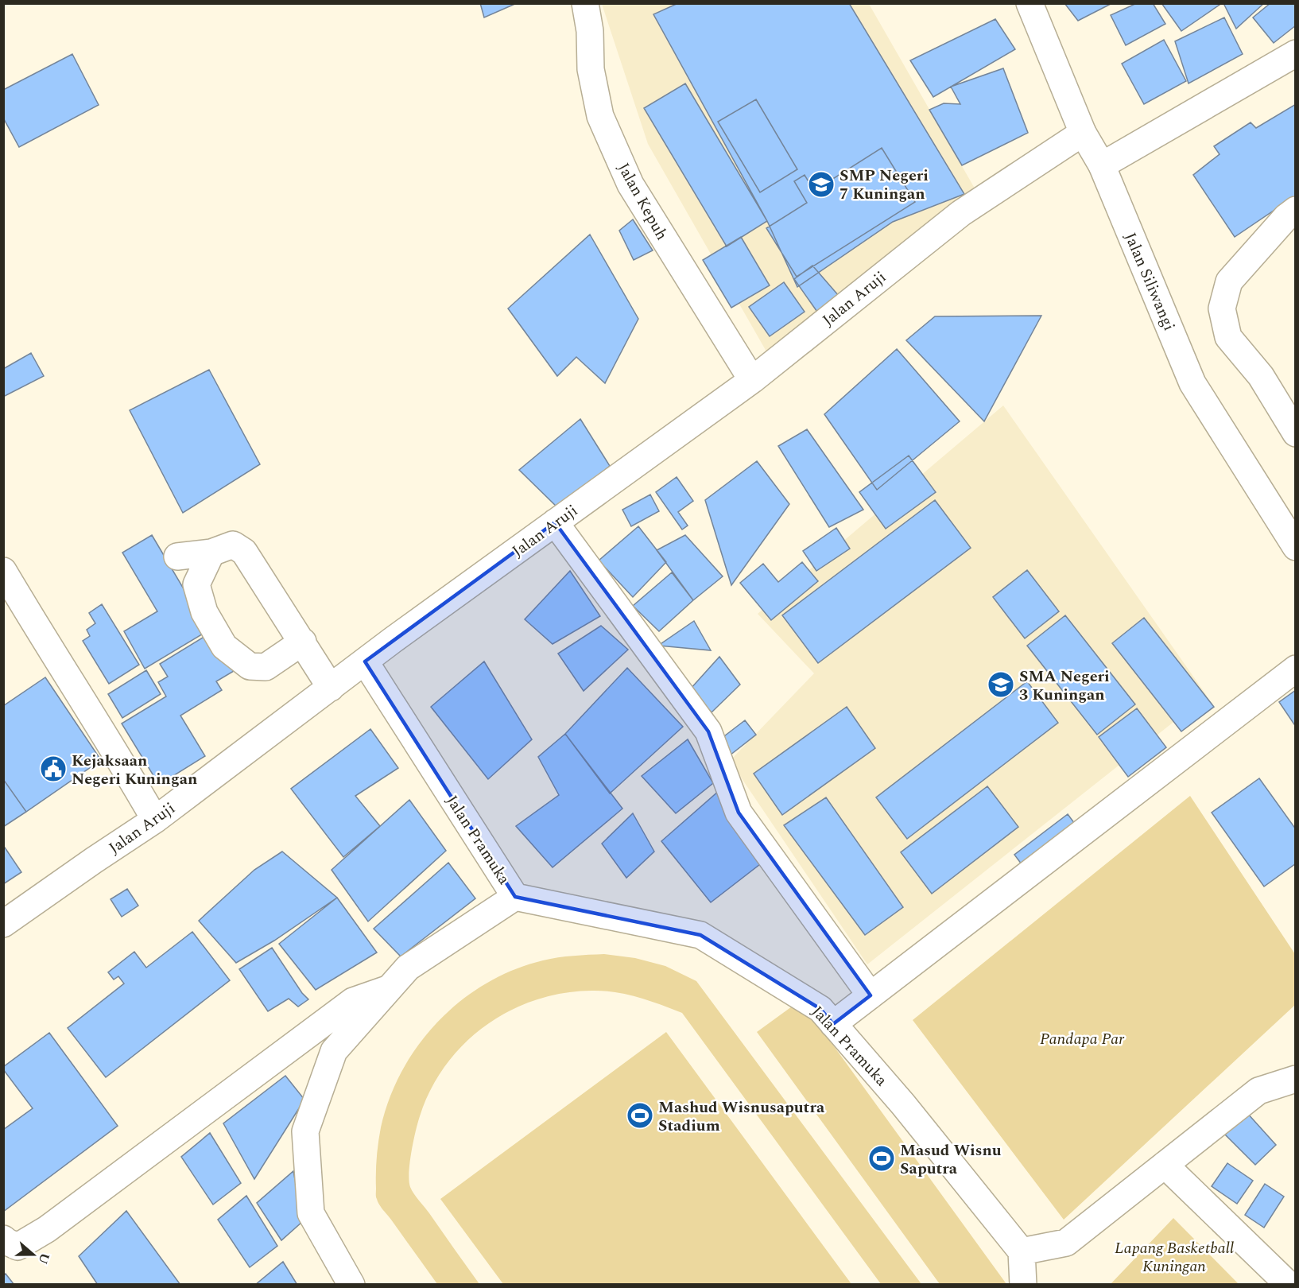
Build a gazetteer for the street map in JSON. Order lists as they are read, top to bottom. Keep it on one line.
{"streets":{"street":["Jalan Kepuh","Jalan Siliwangi","Jalan Aruji","Jalan Pramuka"]},"crossings":[["Jalan Kepuh","Jalan Aruji"],["Jalan Siliwangi","Jalan Aruji"],["Jalan Aruji","Jalan Pramuka"]],"parks":["Pandapa Par","Lapang Basketball Kuningan"],"places":{"school or university":["SMP Negeri 7 Kuningan","SMA Negeri 3 Kuningan"],"public building":["Kejaksaan Negeri Kuningan"],"sports":["Mashud Wisnusaputra Stadium","Masud Wisnu Saputra"]},"north":"right"}
